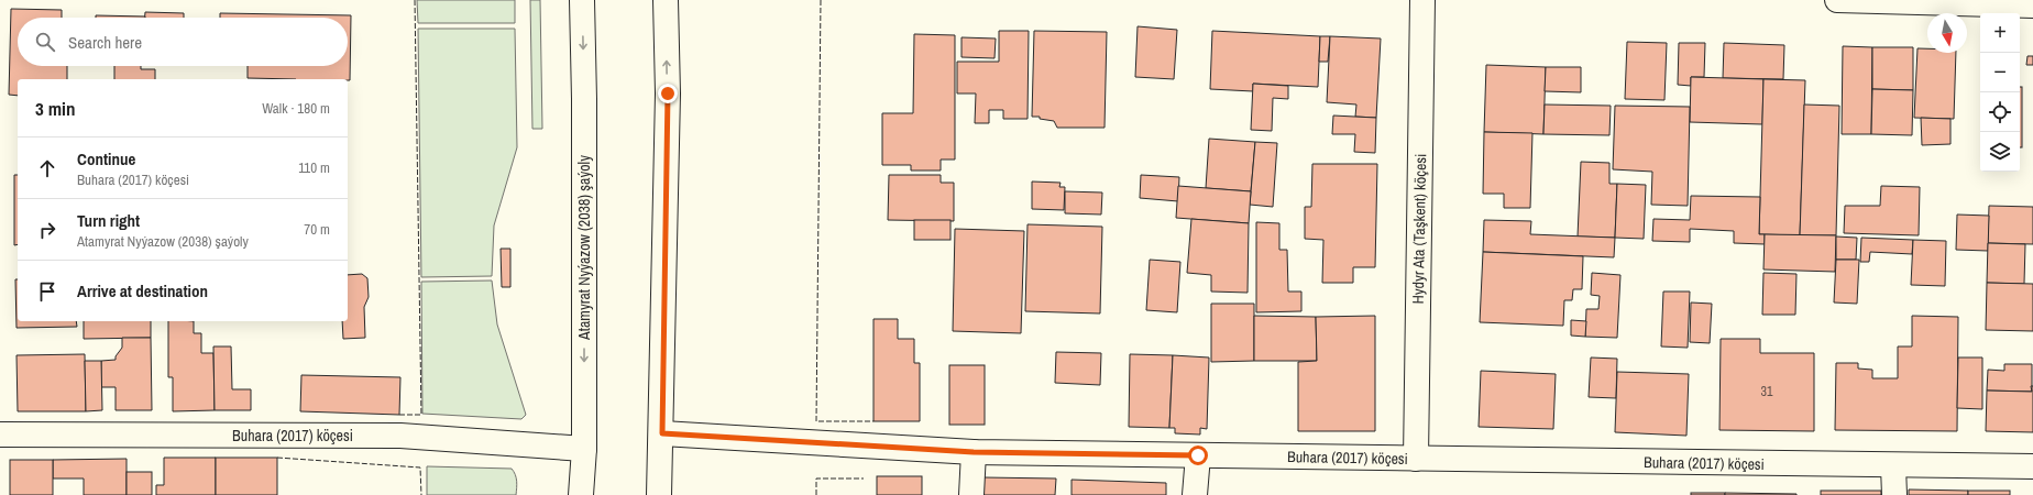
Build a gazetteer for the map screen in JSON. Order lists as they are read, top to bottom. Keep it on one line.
{"streets":{"street":["Hydyr Ata (Taşkent) köçesi","Atamyrat Nyýazow (2038) şaýoly","Buhara (2017) köçesi"]},"crossings":[["Hydyr Ata (Taşkent) köçesi","Buhara (2017) köçesi"],["Atamyrat Nyýazow (2038) şaýoly","Buhara (2017) köçesi"]],"house_numbers":["31"],"north":"bottom","page":{"map_buttons":["+","−"],"search":"Search here","heading":["3 min","Walk · 180 m"],"list":[["Continue","Buhara (2017) köçesi","110 m"],["Turn right","Atamyrat Nyýazow (2038) şaýoly","70 m"],"Arrive at destination"]}}
